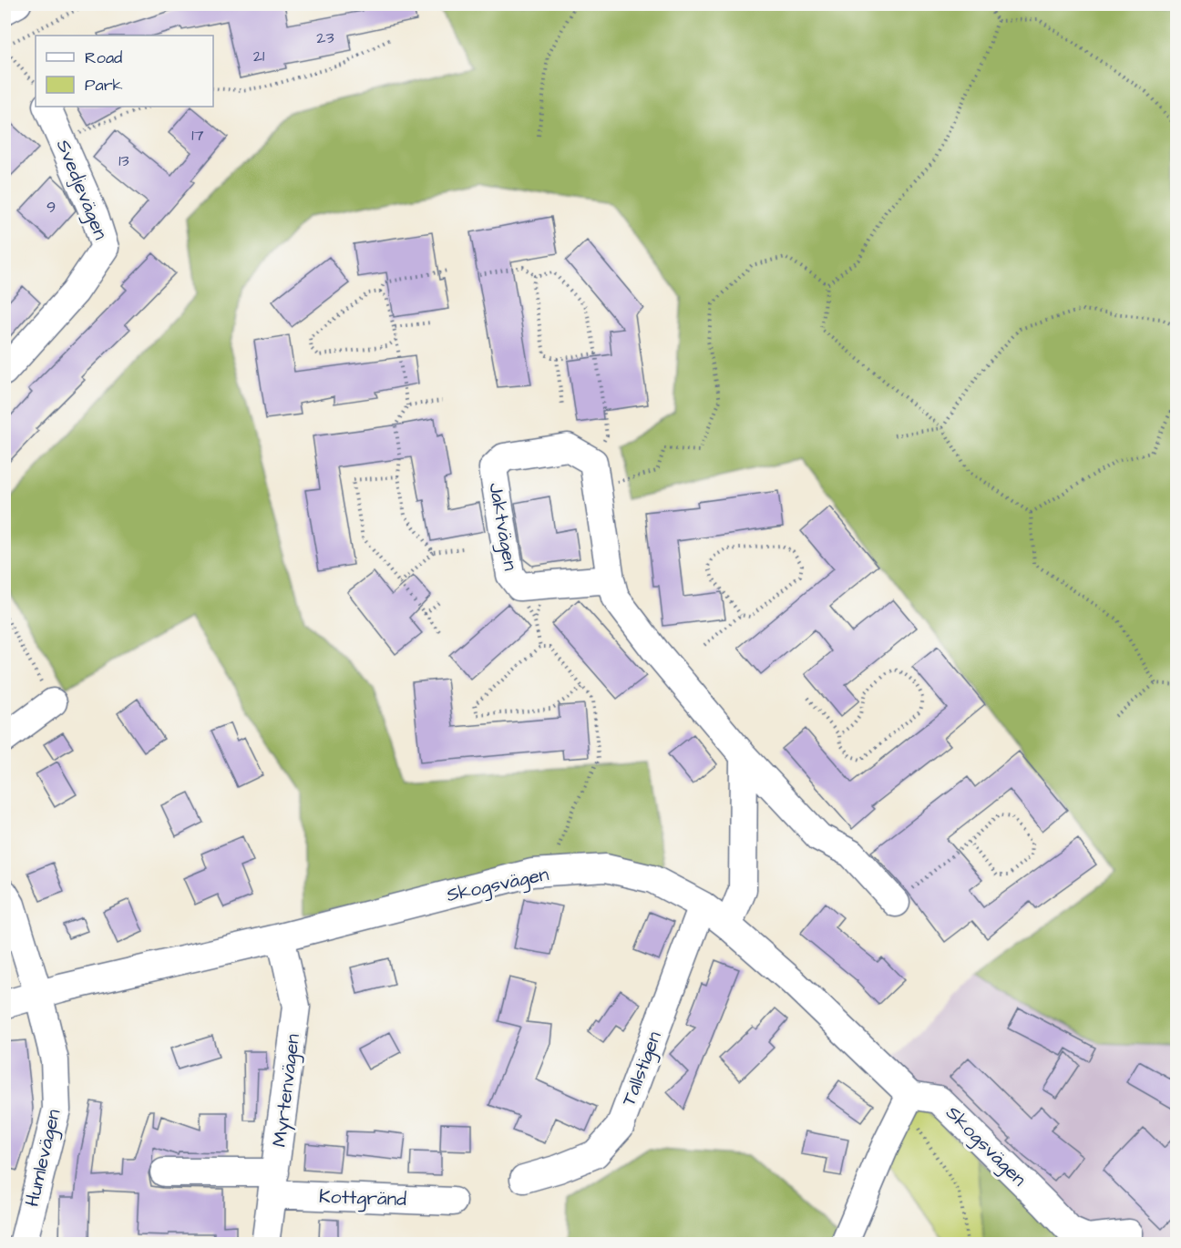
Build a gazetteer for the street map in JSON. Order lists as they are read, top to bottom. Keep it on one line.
{"streets":{"street":["Svedjevägen","Jaktvägen","Skogsvägen","Tallstigen","Myrtenvägen","Humlevägen","Kottgränd"]},"crossings":[["Skogsvägen","Tallstigen"],["Skogsvägen","Myrtenvägen"],["Skogsvägen","Humlevägen"],["Myrtenvägen","Kottgränd"]],"house_numbers":["23","21","17","13","9"],"legend":["Road","Park"]}
